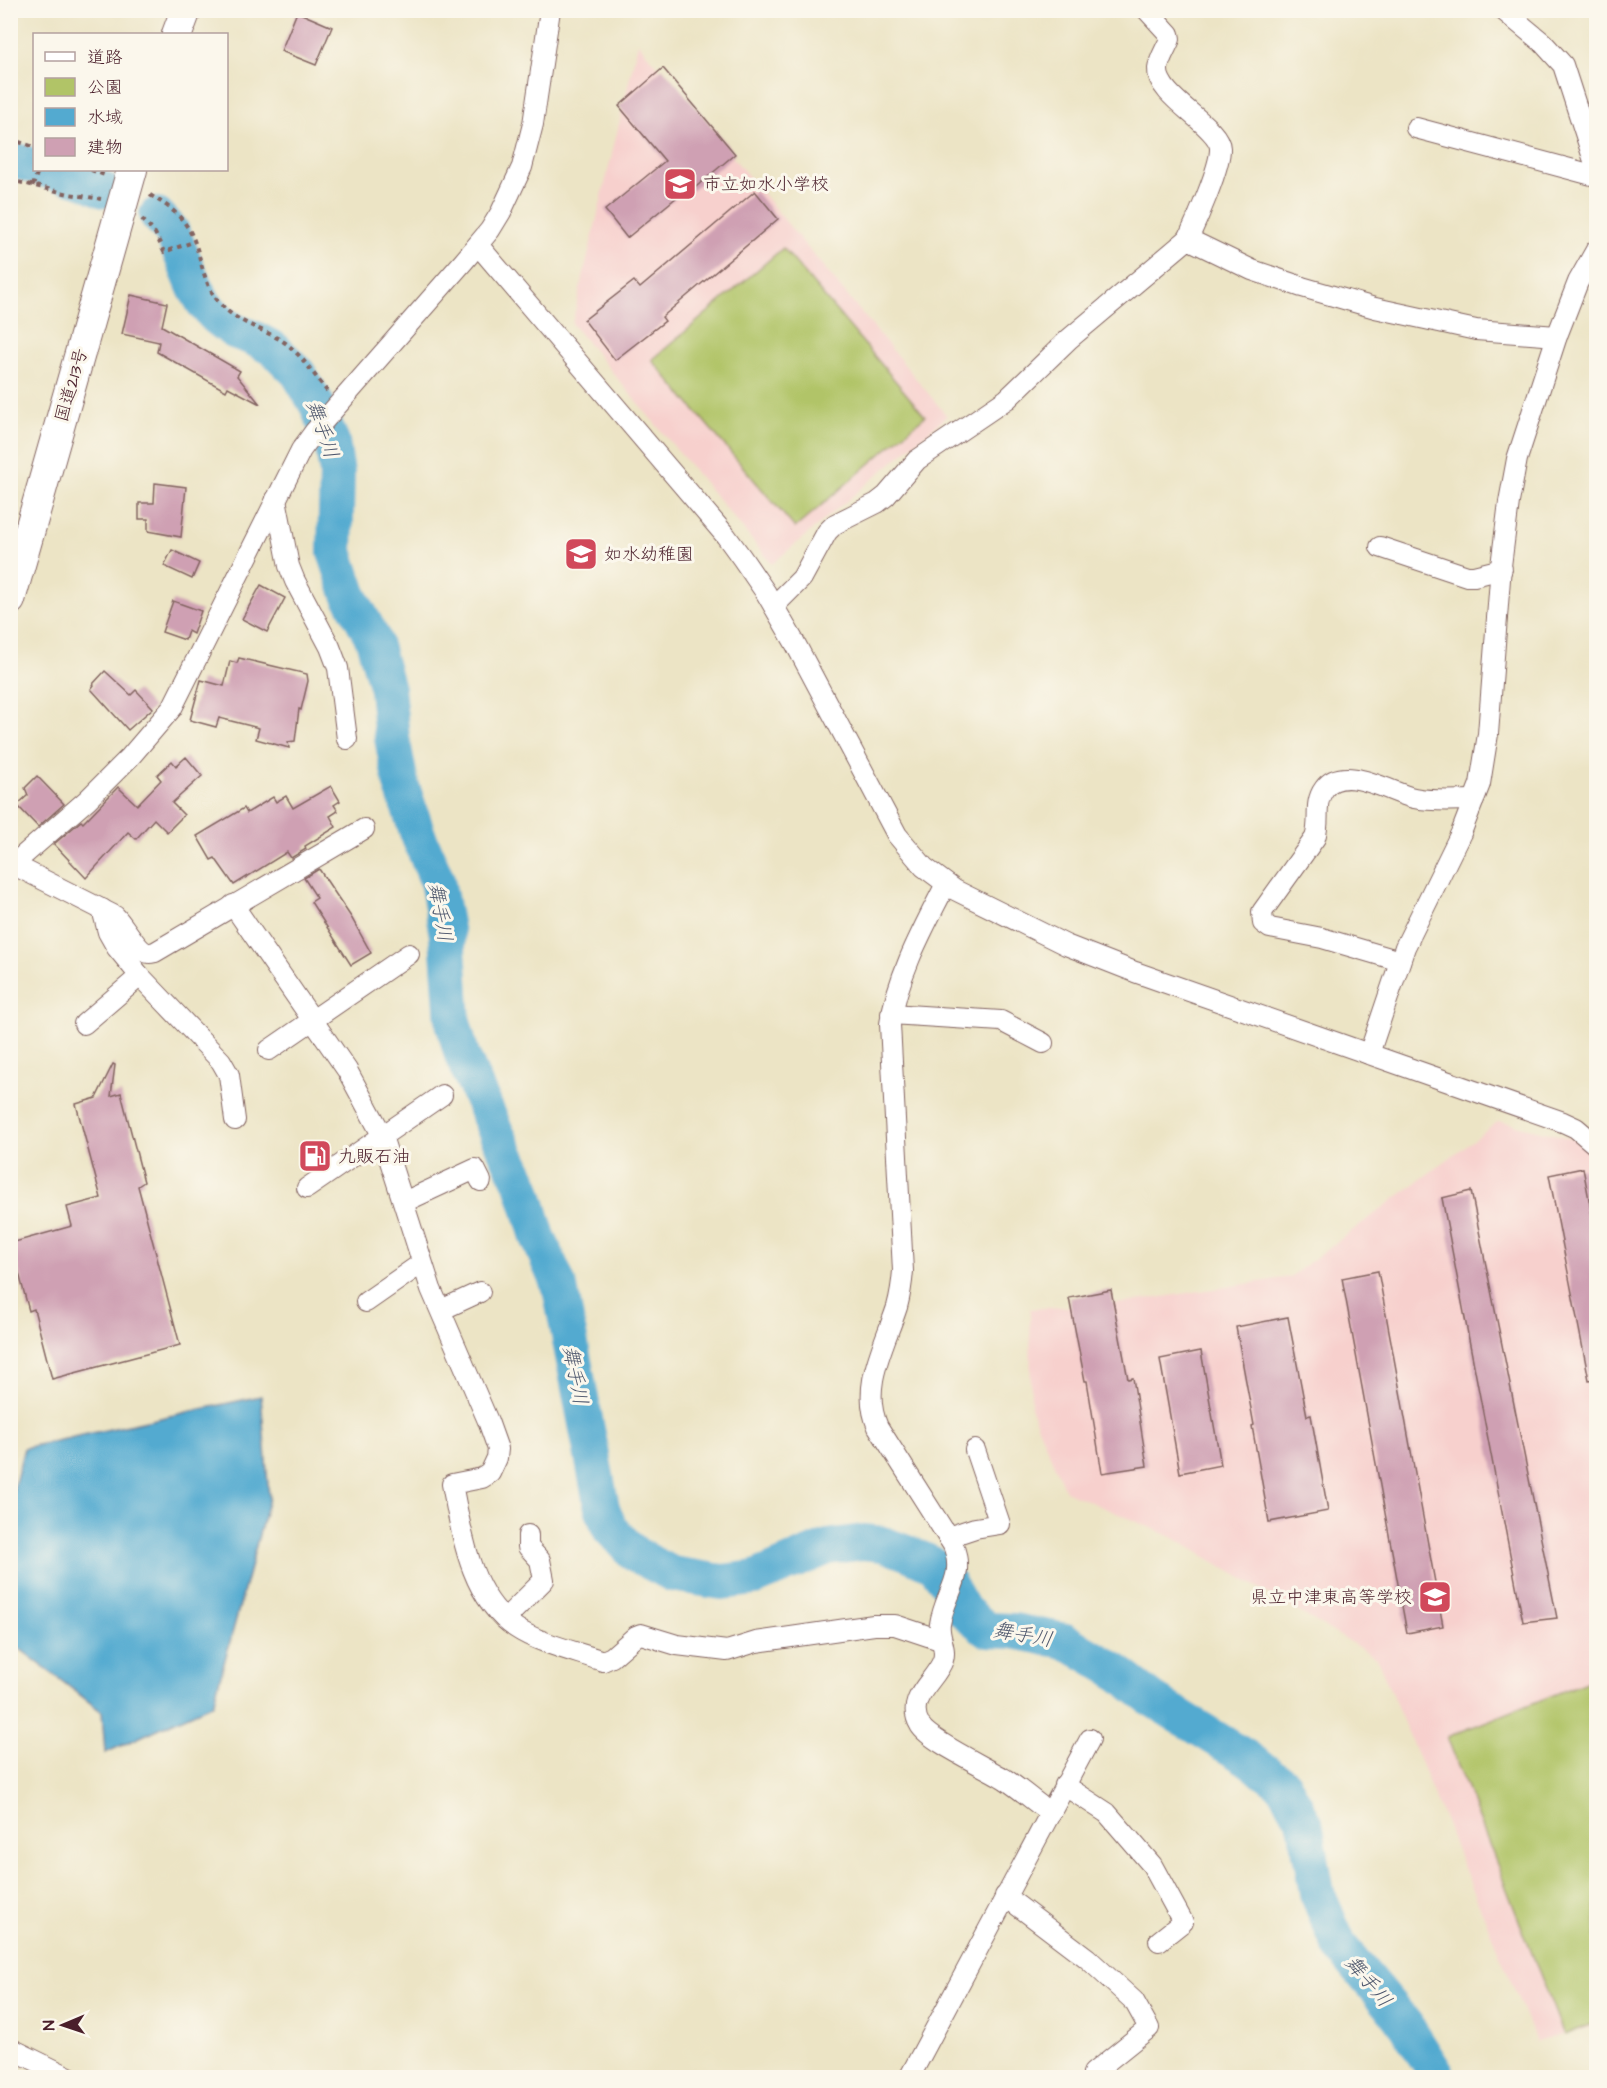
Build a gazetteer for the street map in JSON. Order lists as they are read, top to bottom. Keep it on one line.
{"streets":{"highway":["国道213号"]},"water":["舞手川"],"places":{"school or university":["市立如水小学校","如水幼稚園","県立中津東高等学校"],"fuel station":["九販石油"]},"legend":["道路","公園","水域","建物"],"north":"left"}
